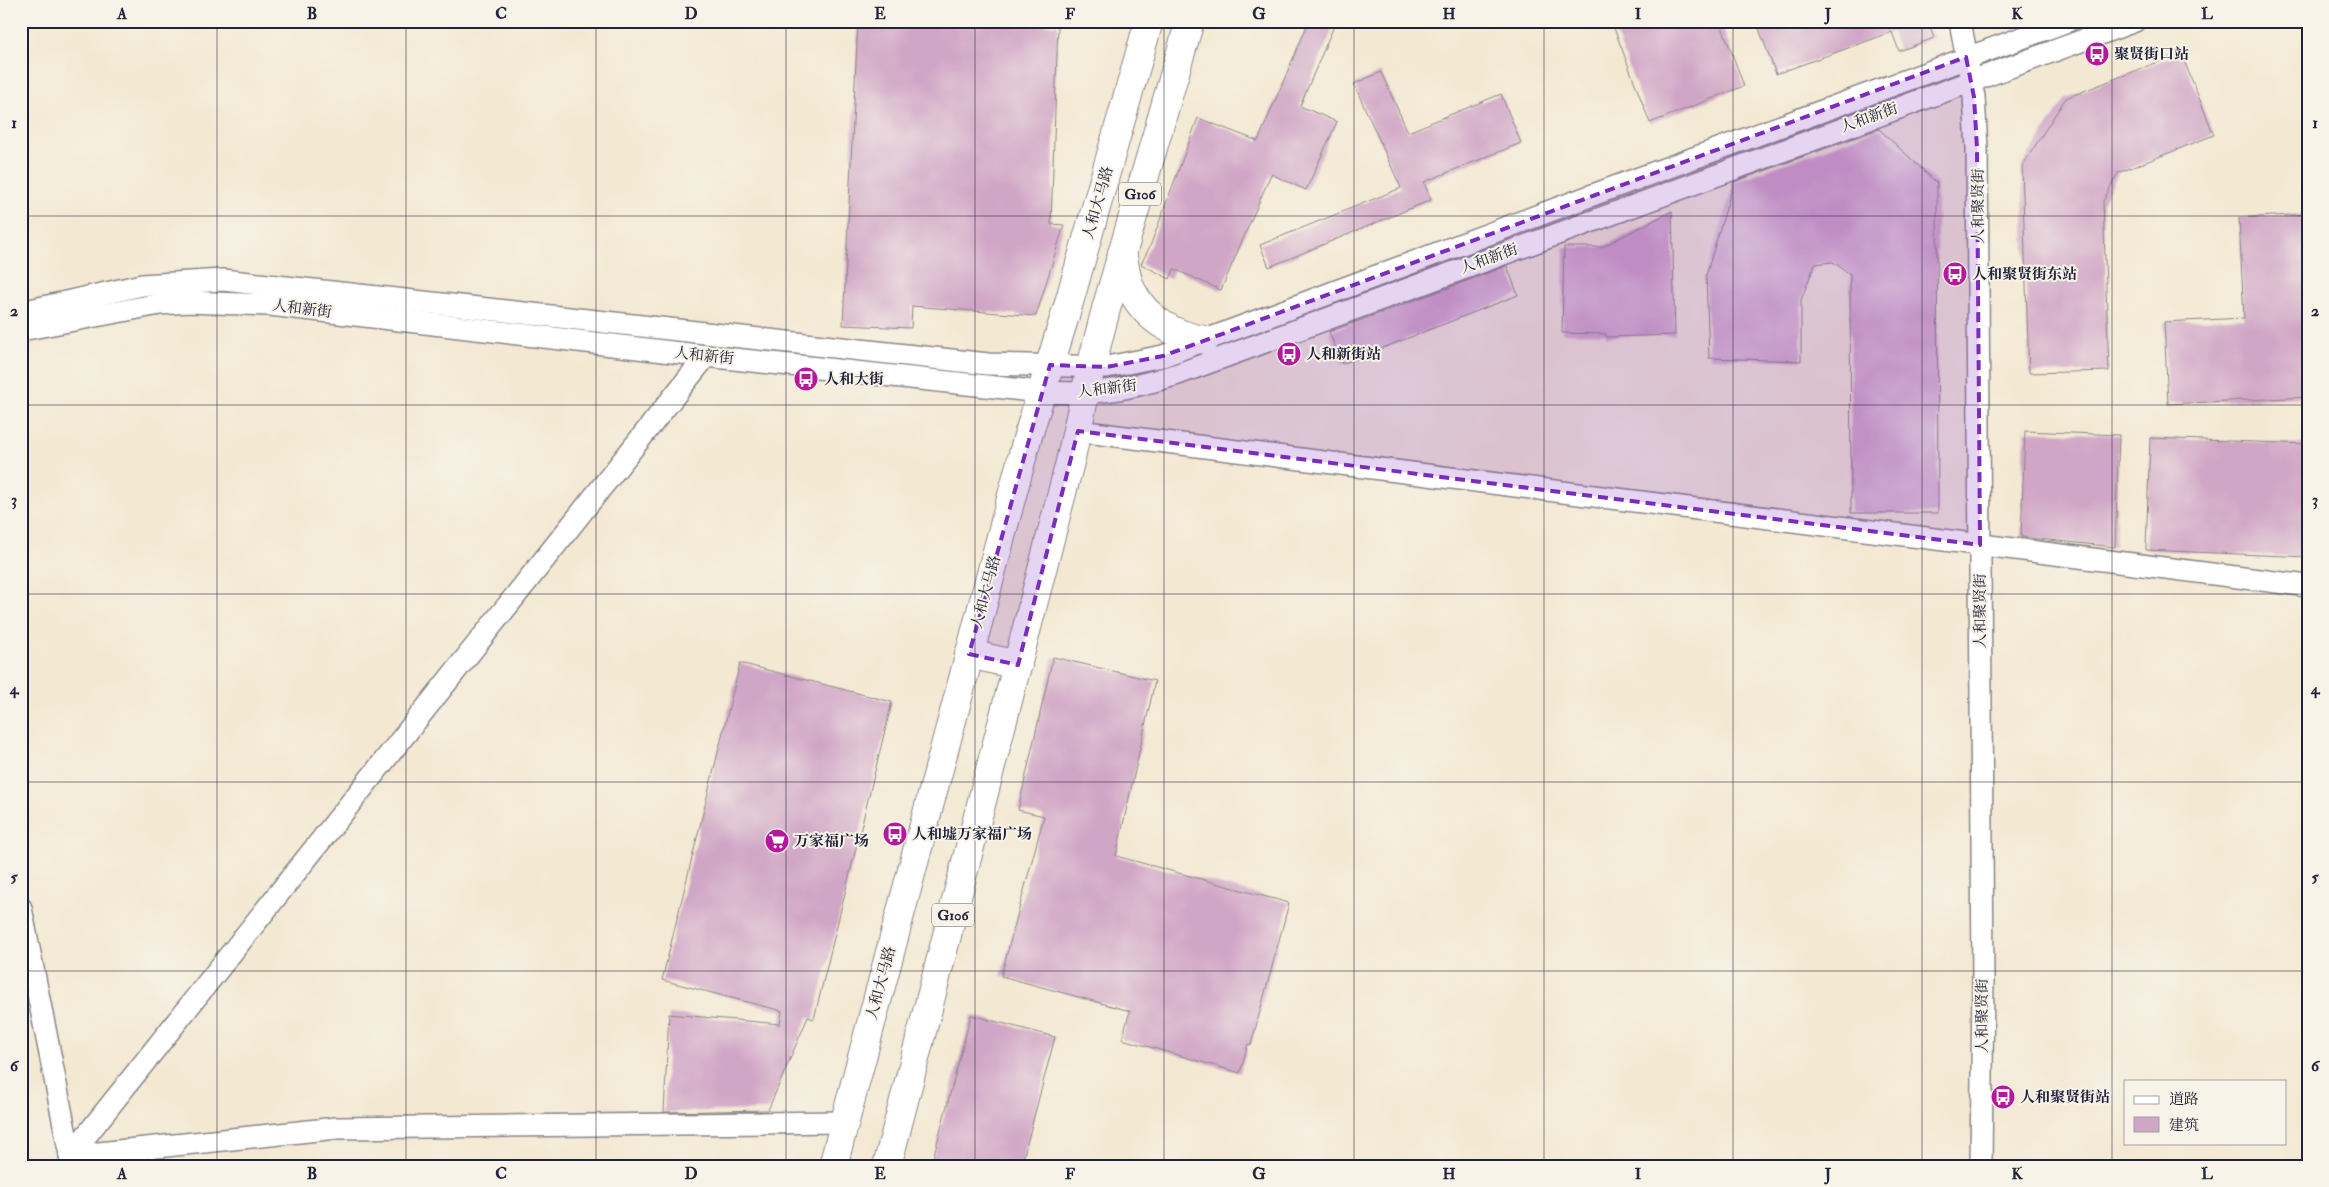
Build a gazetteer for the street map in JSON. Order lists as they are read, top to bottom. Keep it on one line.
{"streets":{"highway":["G106","人和大马路"],"street":["人和新街","人和聚贤街"]},"crossings":[["人和新街","G106"],["人和新街","人和大马路"],["人和新街","人和聚贤街"]],"places":{"bus stop":["聚贤街口站","人和聚贤街东站","人和新街站","人和大街","人和墟万家福广场","人和聚贤街站"],"supermarket":["万家福广场"]},"legend":["道路","建筑"],"grid":{"columns":["A","B","C","D","E","F","G","H","I","J","K","L"],"rows":["1","2","3","4","5","6"]}}
